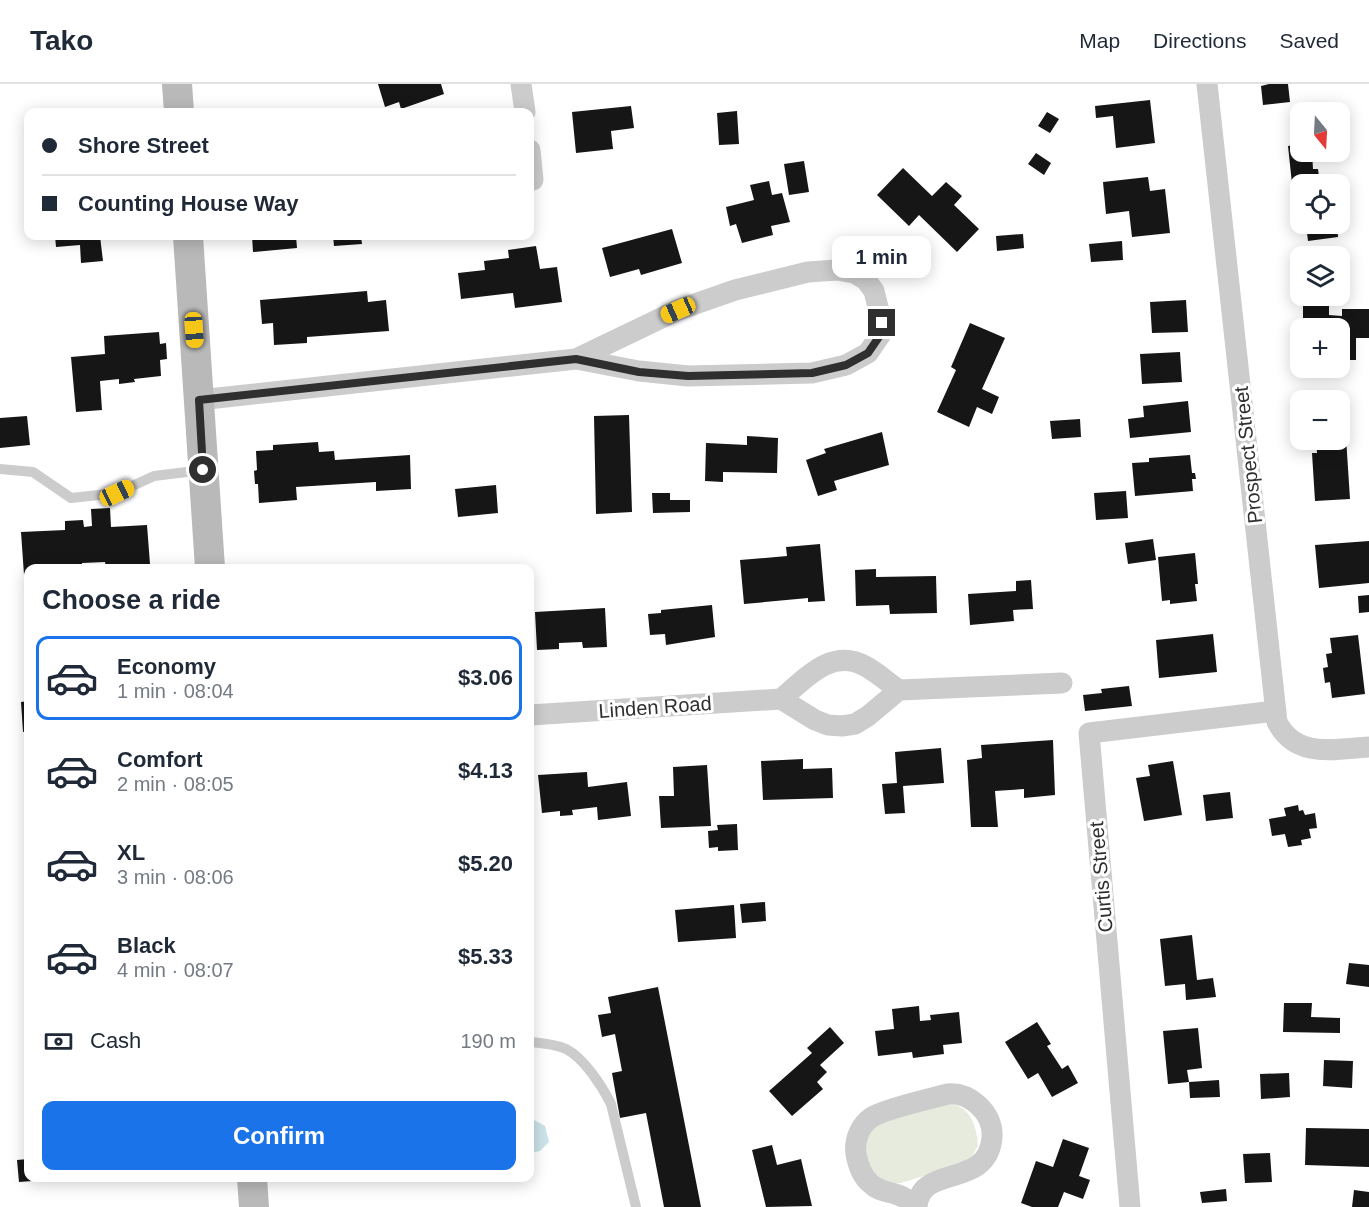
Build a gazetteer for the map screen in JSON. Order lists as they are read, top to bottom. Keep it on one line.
{"streets":{"street":["Prospect Street","Linden Road","Curtis Street"]},"crossings":[["Prospect Street","Curtis Street"]],"north":"bottom","page":{"header":"Tako","nav":["Map","Directions","Saved"],"map_buttons":["+","−"],"banner":["Shore Street","Counting House Way"],"bubble":"1 min","heading":"Choose a ride","list":[{"name":"Economy","note":"1 min · 08:04","value":"$3.06"},{"name":"Comfort","note":"2 min · 08:05","value":"$4.13"},{"name":"XL","note":"3 min · 08:06","value":"$5.20"},{"name":"Black","note":"4 min · 08:07","value":"$5.33"}],"pay":["Cash","190 m"],"buttons":"Confirm"}}
